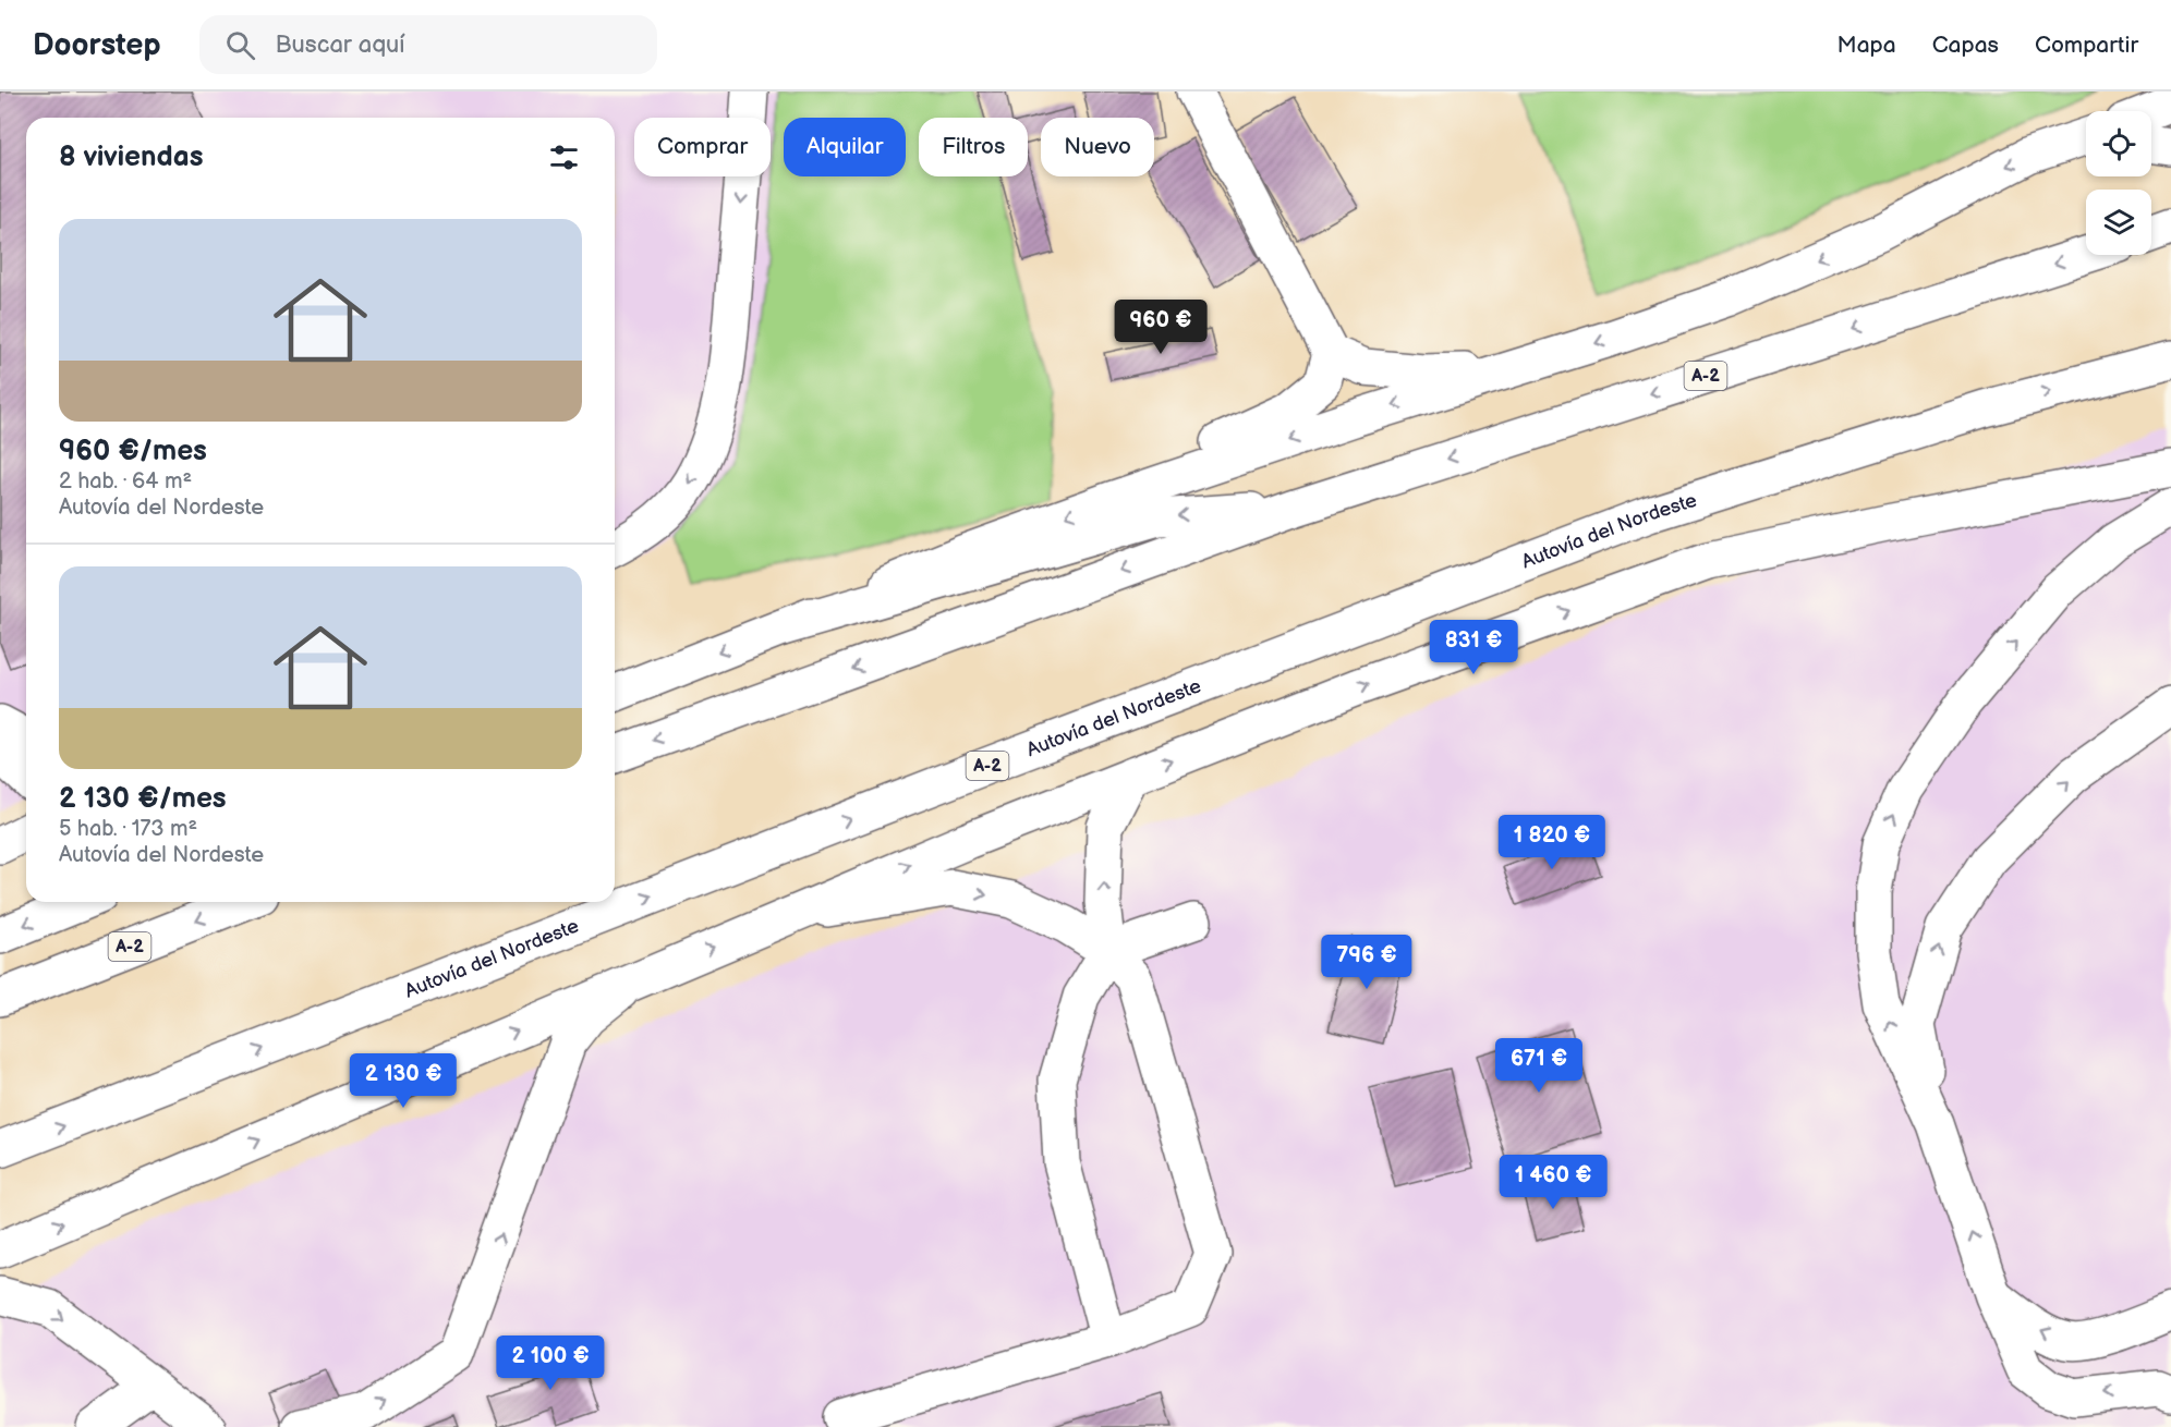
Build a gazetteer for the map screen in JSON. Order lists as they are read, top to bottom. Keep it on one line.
{"streets":{"main road":["A-2","Autovía del Nordeste"]},"page":{"header":"Doorstep","search":"Buscar aquí","nav":["Mapa","Capas","Compartir"],"chip":["Comprar","Alquilar","Filtros","Nuevo"],"heading":"8 viviendas","list":[{"name":"960 €/mes","note":"2 hab. · 64 m² · Autovía del Nordeste"},{"name":"2 130 €/mes","note":"5 hab. · 173 m² · Autovía del Nordeste"}],"price":["960 €","831 €","1 820 €","796 €","671 €","2 130 €","1 460 €","2 100 €"]}}
